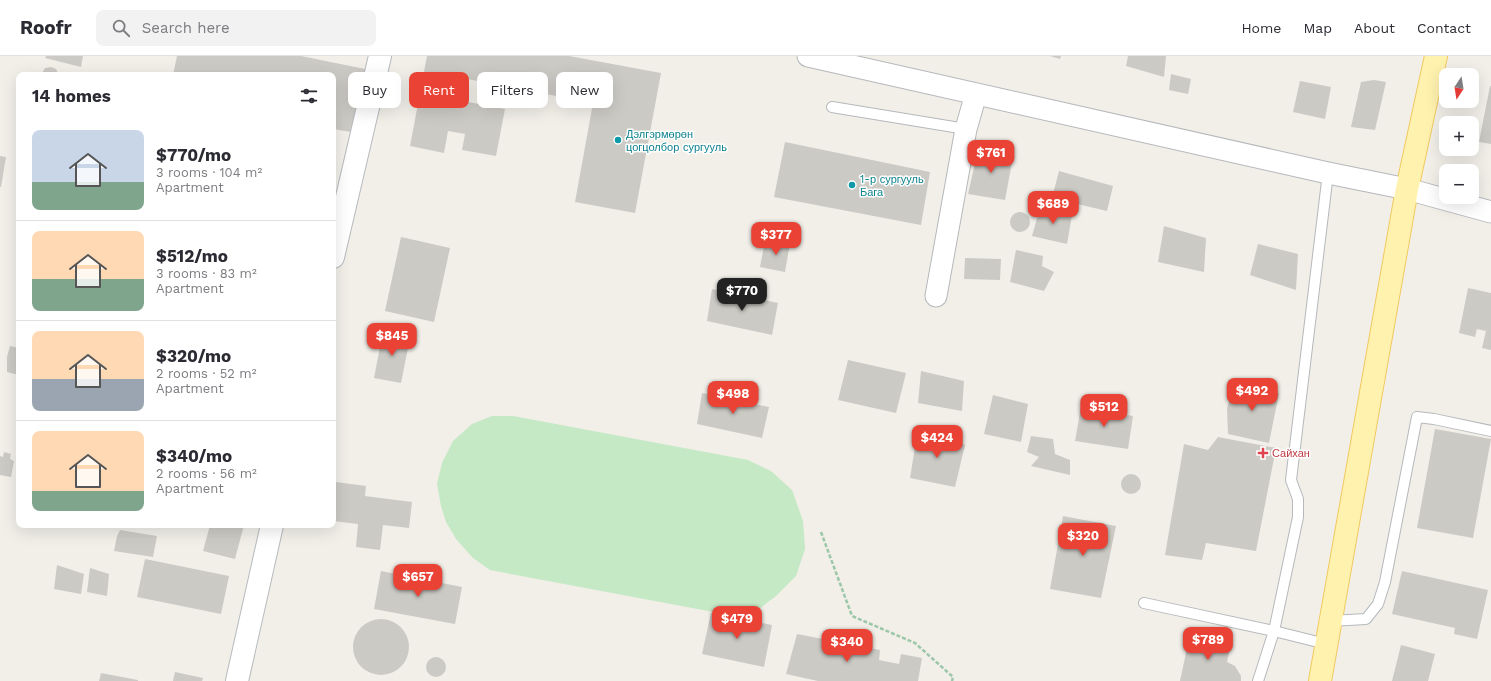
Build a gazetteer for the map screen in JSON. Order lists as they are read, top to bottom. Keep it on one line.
{"places":{"other":["Дэлгэрмөрөн цогцолбор сургууль","1-р сургууль Бага"],"health":["Сайхан"]},"north":"bottom","page":{"header":"Roofr","search":"Search here","nav":["Home","Map","About","Contact"],"map_buttons":["+","−"],"chip":["Buy","Rent","Filters","New"],"heading":"14 homes","list":[{"name":"$770/mo","note":"3 rooms · 104 m² · Apartment"},{"name":"$512/mo","note":"3 rooms · 83 m² · Apartment"},{"name":"$320/mo","note":"2 rooms · 52 m² · Apartment"},{"name":"$340/mo","note":"2 rooms · 56 m² · Apartment"}],"price":["$761","$689","$377","$770","$845","$492","$498","$512","$424","$320","$657","$479","$789","$340"]}}
